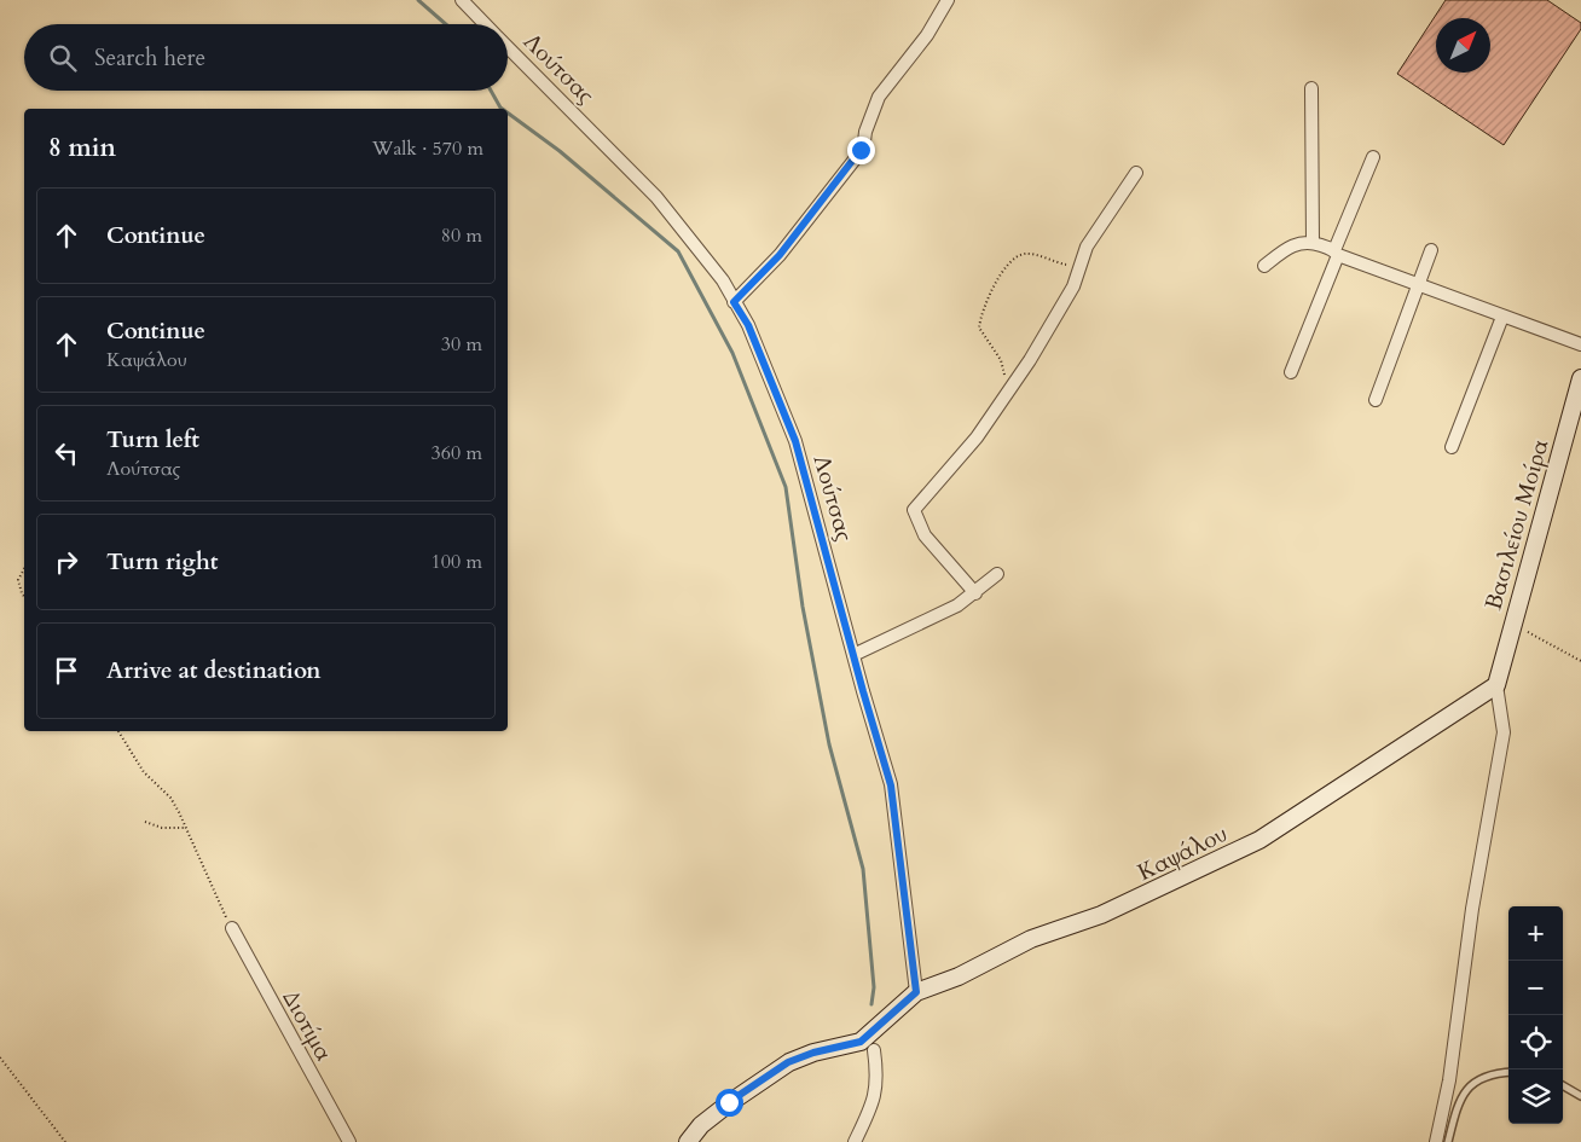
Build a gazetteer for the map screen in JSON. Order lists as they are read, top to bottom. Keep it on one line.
{"streets":{"street":["Λούτσας","Βασιλείου Μοίρα","Καψάλου","Διοτίμα"]},"crossings":[["Λούτσας","Καψάλου"],["Βασιλείου Μοίρα","Καψάλου"]],"north":"top right","page":{"search":"Search here","heading":["8 min","Walk · 570 m"],"list":[["Continue","80 m"],["Continue","Καψάλου","30 m"],["Turn left","Λούτσας","360 m"],["Turn right","100 m"],"Arrive at destination"],"map_buttons":["+","−"]}}
